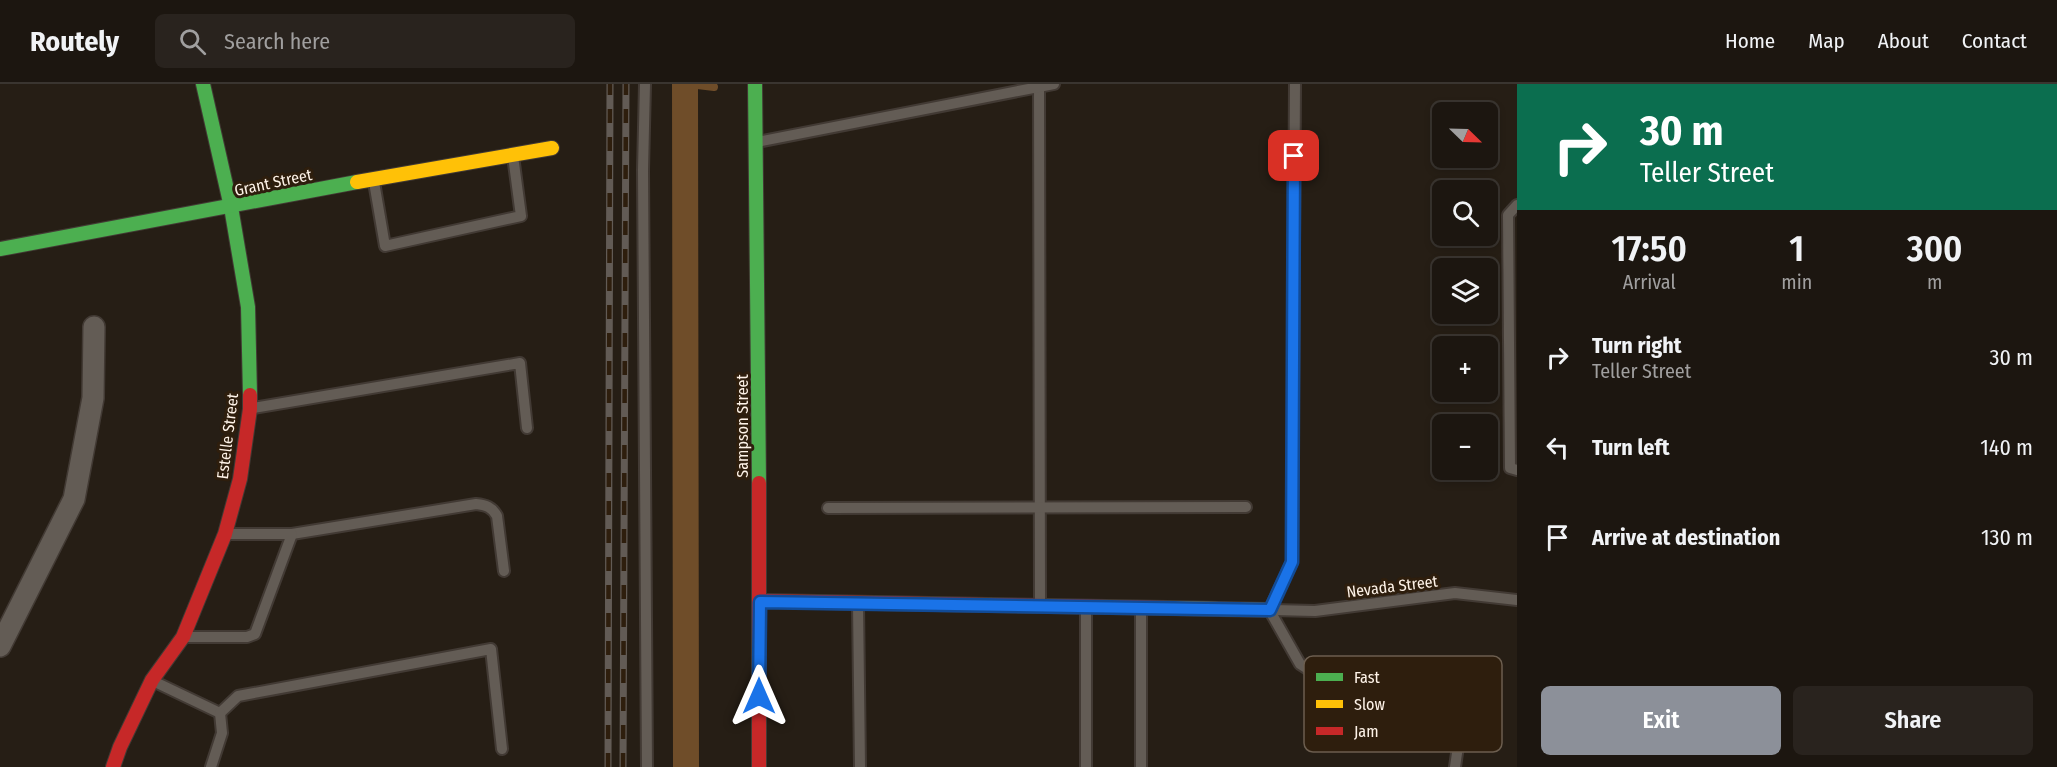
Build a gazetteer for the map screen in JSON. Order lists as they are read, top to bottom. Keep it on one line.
{"streets":{"street":["Grant Street","Sampson Street","Estelle Street"],"lane":["Nevada Street"]},"crossings":[["Grant Street","Estelle Street"]],"legend":["Fast","Slow","Jam"],"north":"bottom right","page":{"header":"Routely","search":"Search here","nav":["Home","Map","About","Contact"],"turn":["30 m","Teller Street"],"map_buttons":["+","−"],"eta":["17:50","Arrival","1","min","300","m"],"list":[{"name":"Turn right","note":"Teller Street","value":"30 m"},{"name":"Turn left","value":"140 m"},{"name":"Arrive at destination","value":"130 m"}],"buttons":["Exit","Share"]}}
